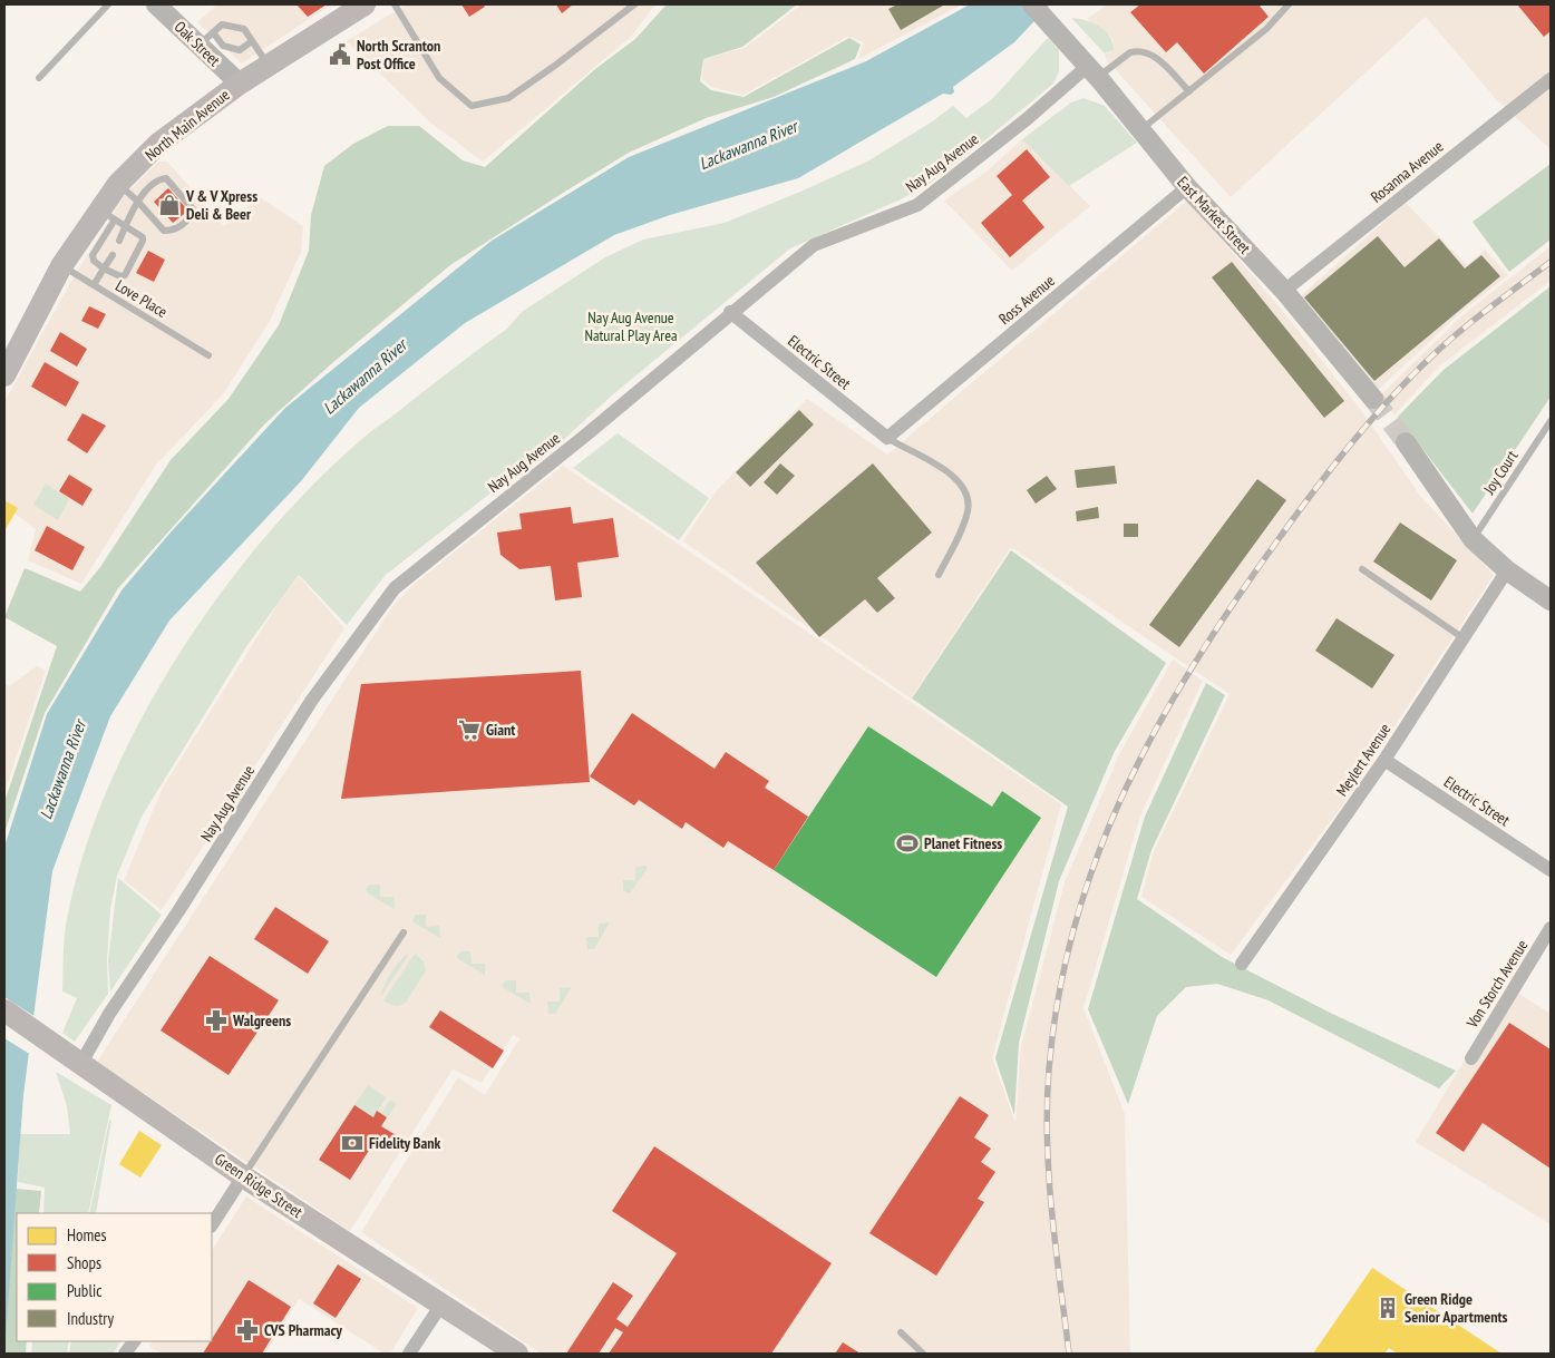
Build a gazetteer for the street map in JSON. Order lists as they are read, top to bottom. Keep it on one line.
{"streets":{"main road":["North Main Avenue","Green Ridge Street"],"street":["Oak Street","Nay Aug Avenue","Rosanna Avenue","East Market Street","Ross Avenue","Electric Street","Meylert Avenue","Von Storch Avenue"],"lane":["Love Place","Joy Court"]},"crossings":[["Oak Street","North Main Avenue"],["North Main Avenue","Love Place"],["Nay Aug Avenue","East Market Street"],["Nay Aug Avenue","Electric Street"],["Nay Aug Avenue","Green Ridge Street"],["Rosanna Avenue","East Market Street"],["East Market Street","Ross Avenue"],["Ross Avenue","Electric Street"],["Electric Street","Meylert Avenue"]],"water":["Lackawanna River"],"parks":["Nay Aug Avenue Natural Play Area"],"places":{"public building":["North Scranton Post Office"],"shop":["V & V Xpress Deli & Beer"],"supermarket":["Giant"],"sports":["Planet Fitness"],"pharmacy":["Walgreens","CVS Pharmacy"],"bank":["Fidelity Bank"],"building":["Green Ridge Senior Apartments"]},"legend":["Homes","Shops","Public","Industry"]}
